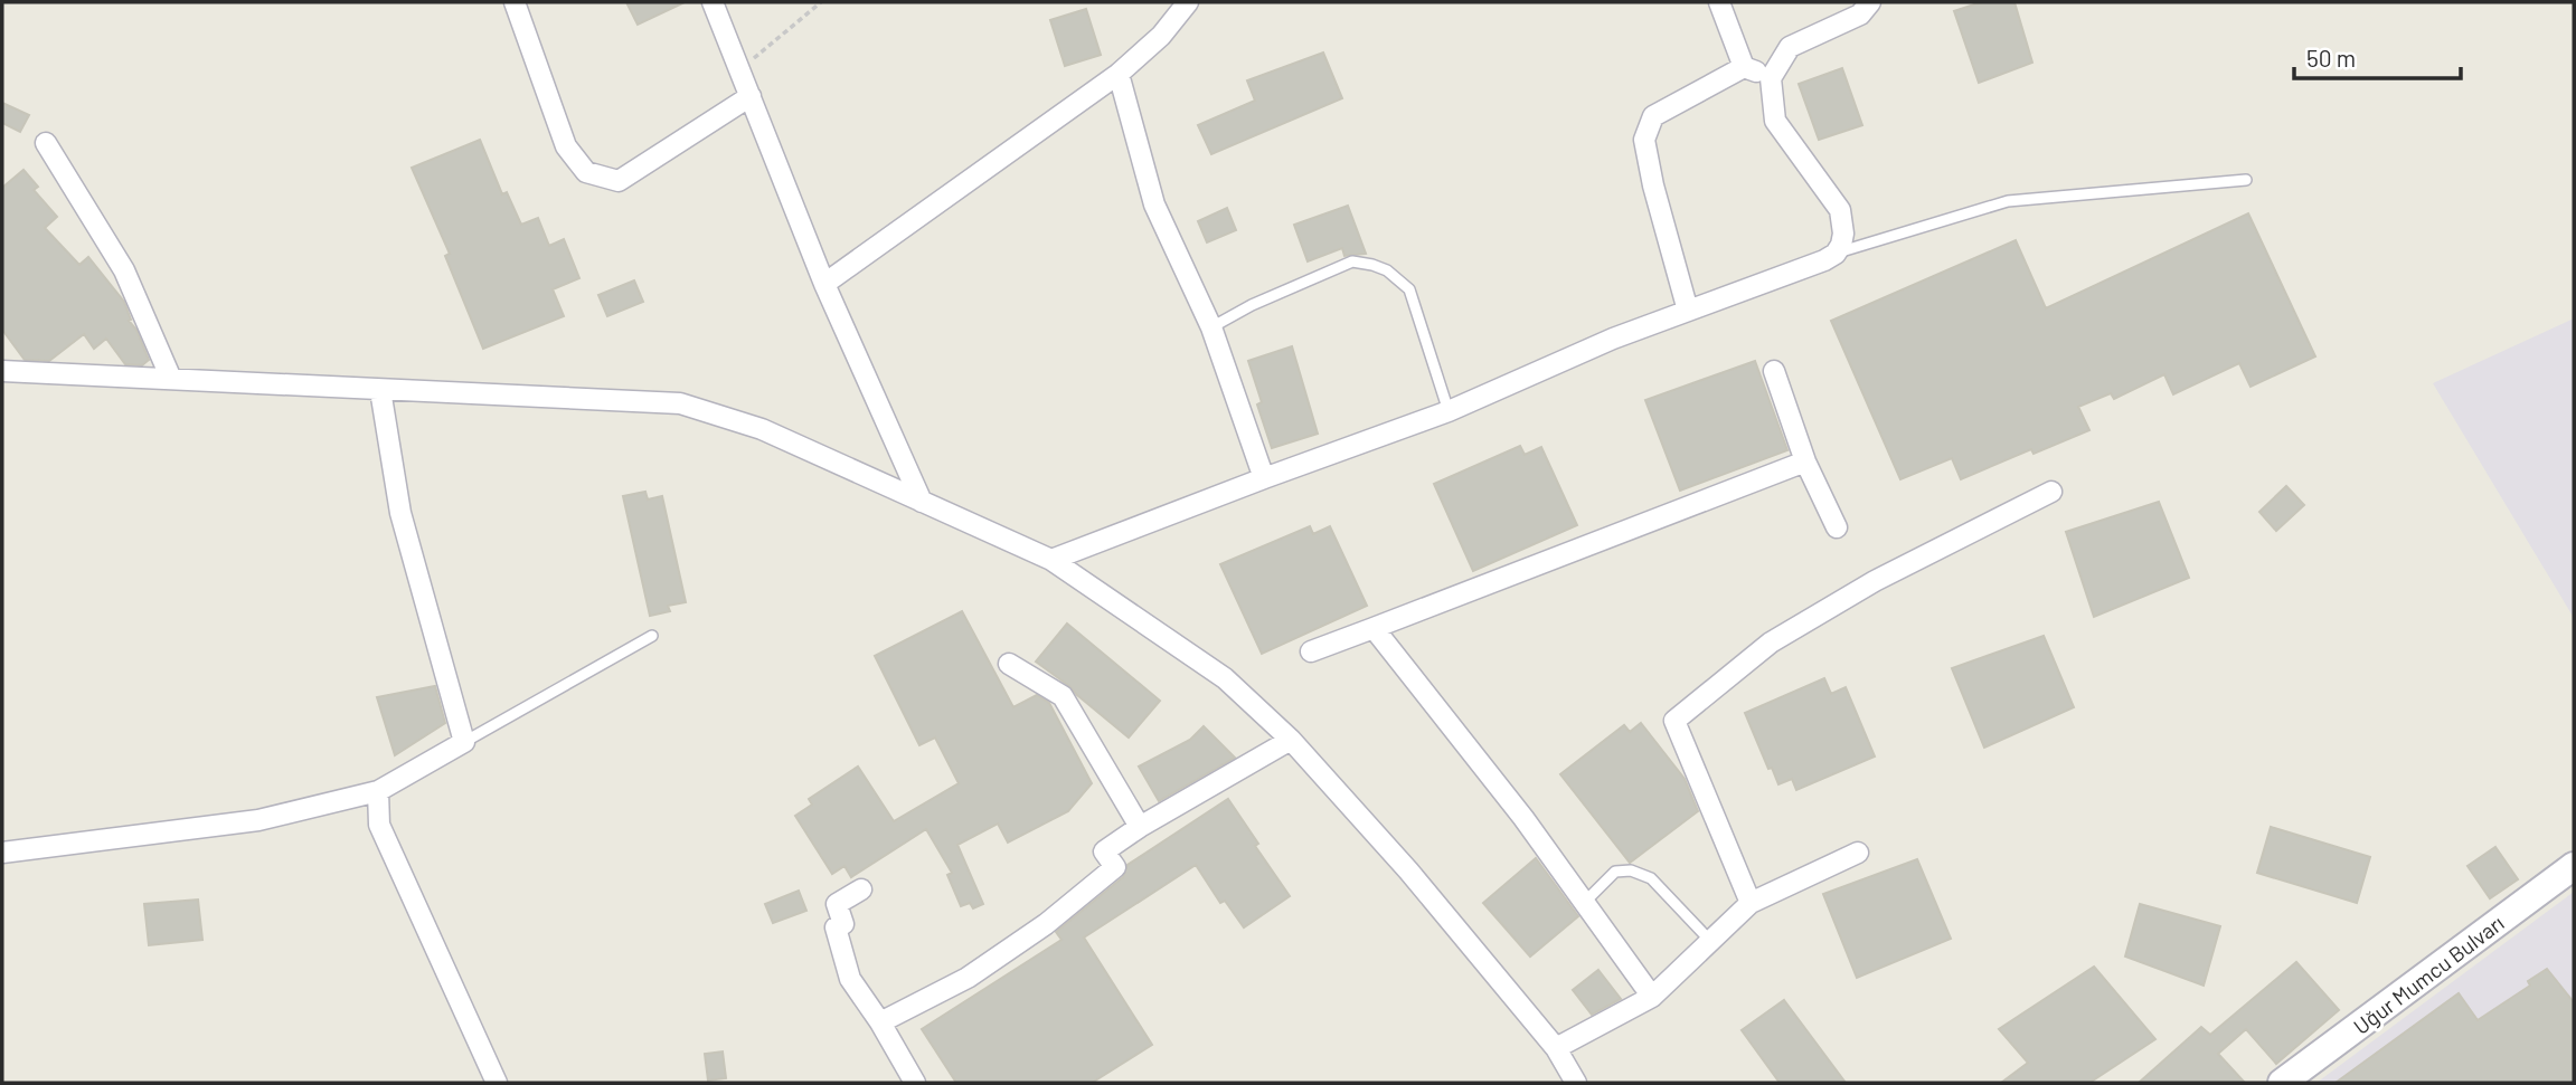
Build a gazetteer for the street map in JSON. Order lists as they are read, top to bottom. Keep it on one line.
{"streets":{"street":["Uğur Mumcu Bulvarı"]},"scale_bar":"50 m"}
